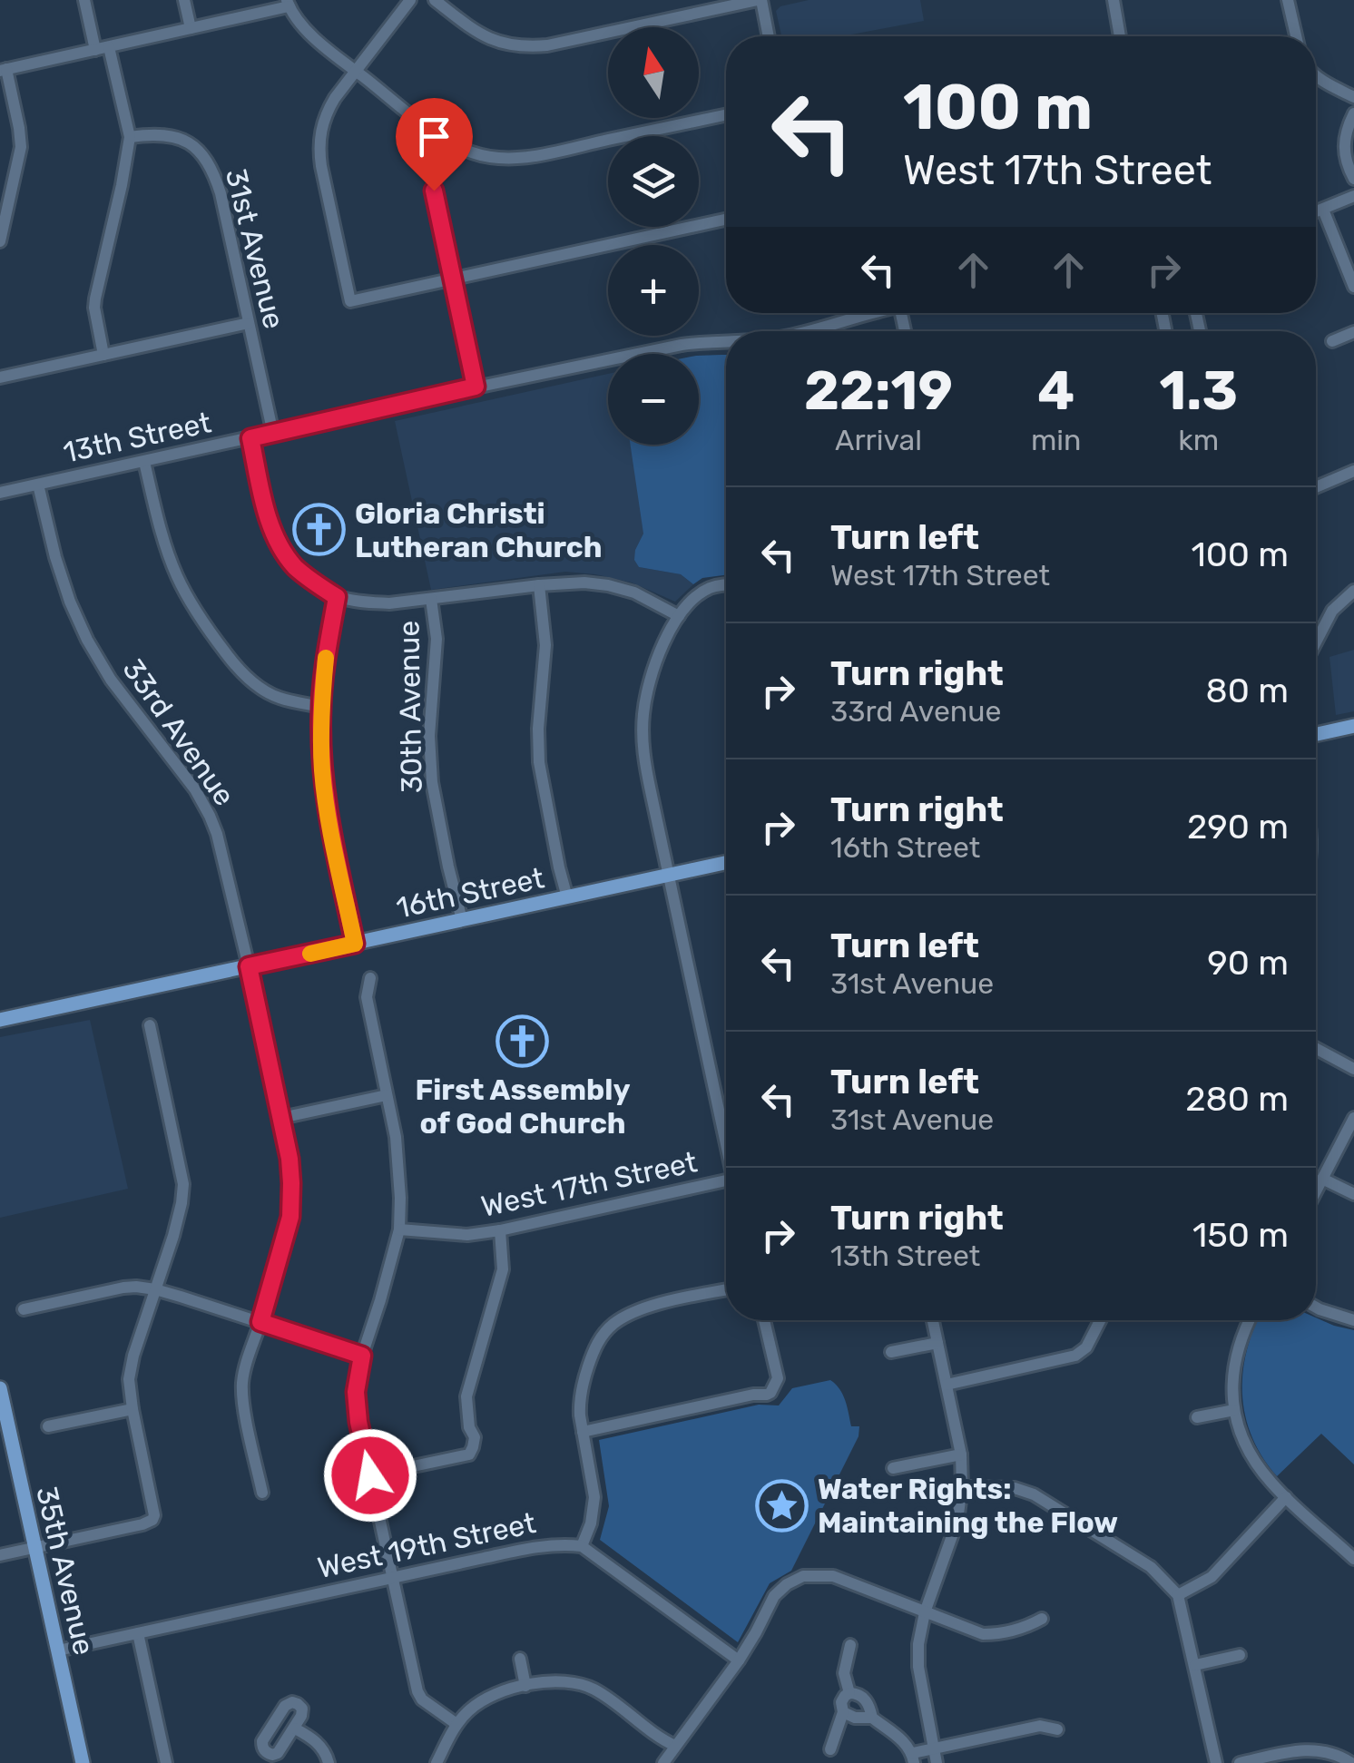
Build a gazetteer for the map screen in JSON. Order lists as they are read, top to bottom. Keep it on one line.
{"streets":{"main road":["16th Street","35th Avenue"],"street":["31st Avenue","13th Street","30th Avenue","33rd Avenue","West 17th Street","West 19th Street"]},"crossings":[["31st Avenue","13th Street"],["13th Street","33rd Avenue"],["30th Avenue","16th Street"],["33rd Avenue","16th Street"],["West 19th Street","35th Avenue"]],"places":{"church":["Gloria Christi Lutheran Church","First Assembly of God Church"],"place":["Water Rights: Maintaining the Flow"]},"north":"top","page":{"map_buttons":["+","−"],"turn":["100 m","West 17th Street"],"eta":["22:19","Arrival","4","min","1.3","km"],"list":[{"name":"Turn left","note":"West 17th Street","value":"100 m"},{"name":"Turn right","note":"33rd Avenue","value":"80 m"},{"name":"Turn right","note":"16th Street","value":"290 m"},{"name":"Turn left","note":"31st Avenue","value":"90 m"},{"name":"Turn left","note":"31st Avenue","value":"280 m"},{"name":"Turn right","note":"13th Street","value":"150 m"}]}}
